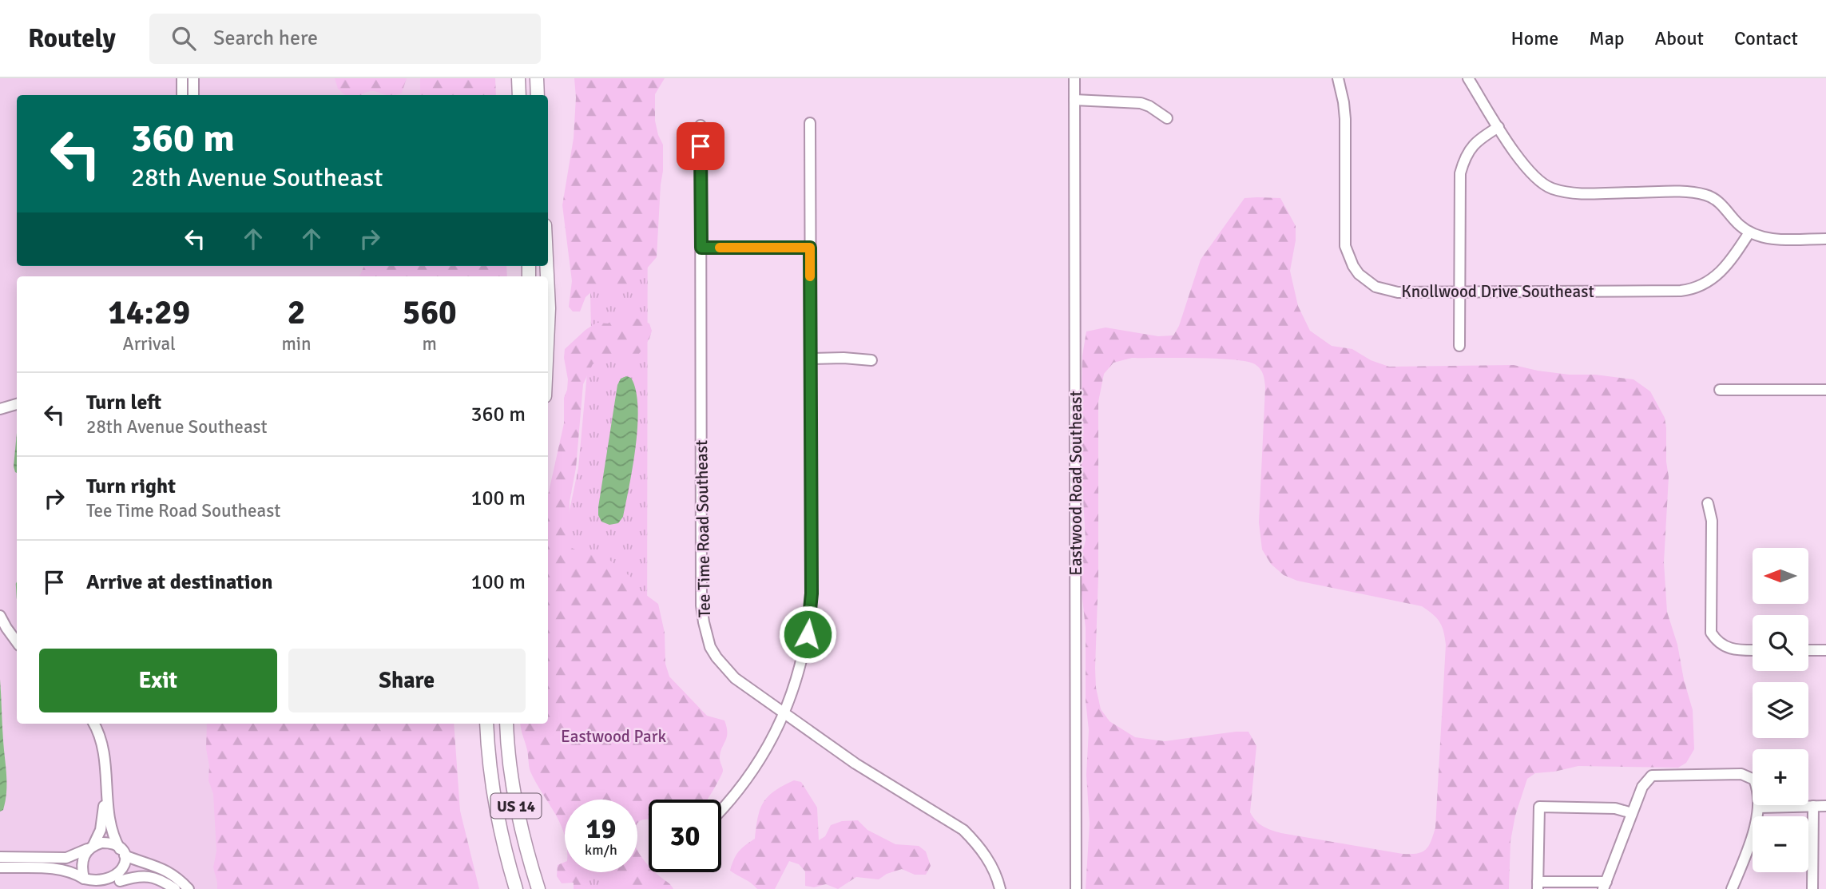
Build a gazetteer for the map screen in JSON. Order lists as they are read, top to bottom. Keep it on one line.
{"streets":{"main road":["US 14"],"street":["Knollwood Drive Southeast","Eastwood Road Southeast","Tee Time Road Southeast"]},"parks":["Eastwood Park"],"north":"left","page":{"header":"Routely","search":"Search here","nav":["Home","Map","About","Contact"],"turn":["360 m","28th Avenue Southeast"],"eta":["14:29","Arrival","2","min","560","m"],"list":[{"name":"Turn left","note":"28th Avenue Southeast","value":"360 m"},{"name":"Turn right","note":"Tee Time Road Southeast","value":"100 m"},{"name":"Arrive at destination","value":"100 m"}],"map_buttons":["+","−"],"buttons":["Exit","Share"],"speed":"19 km/h","limit":"30"}}
